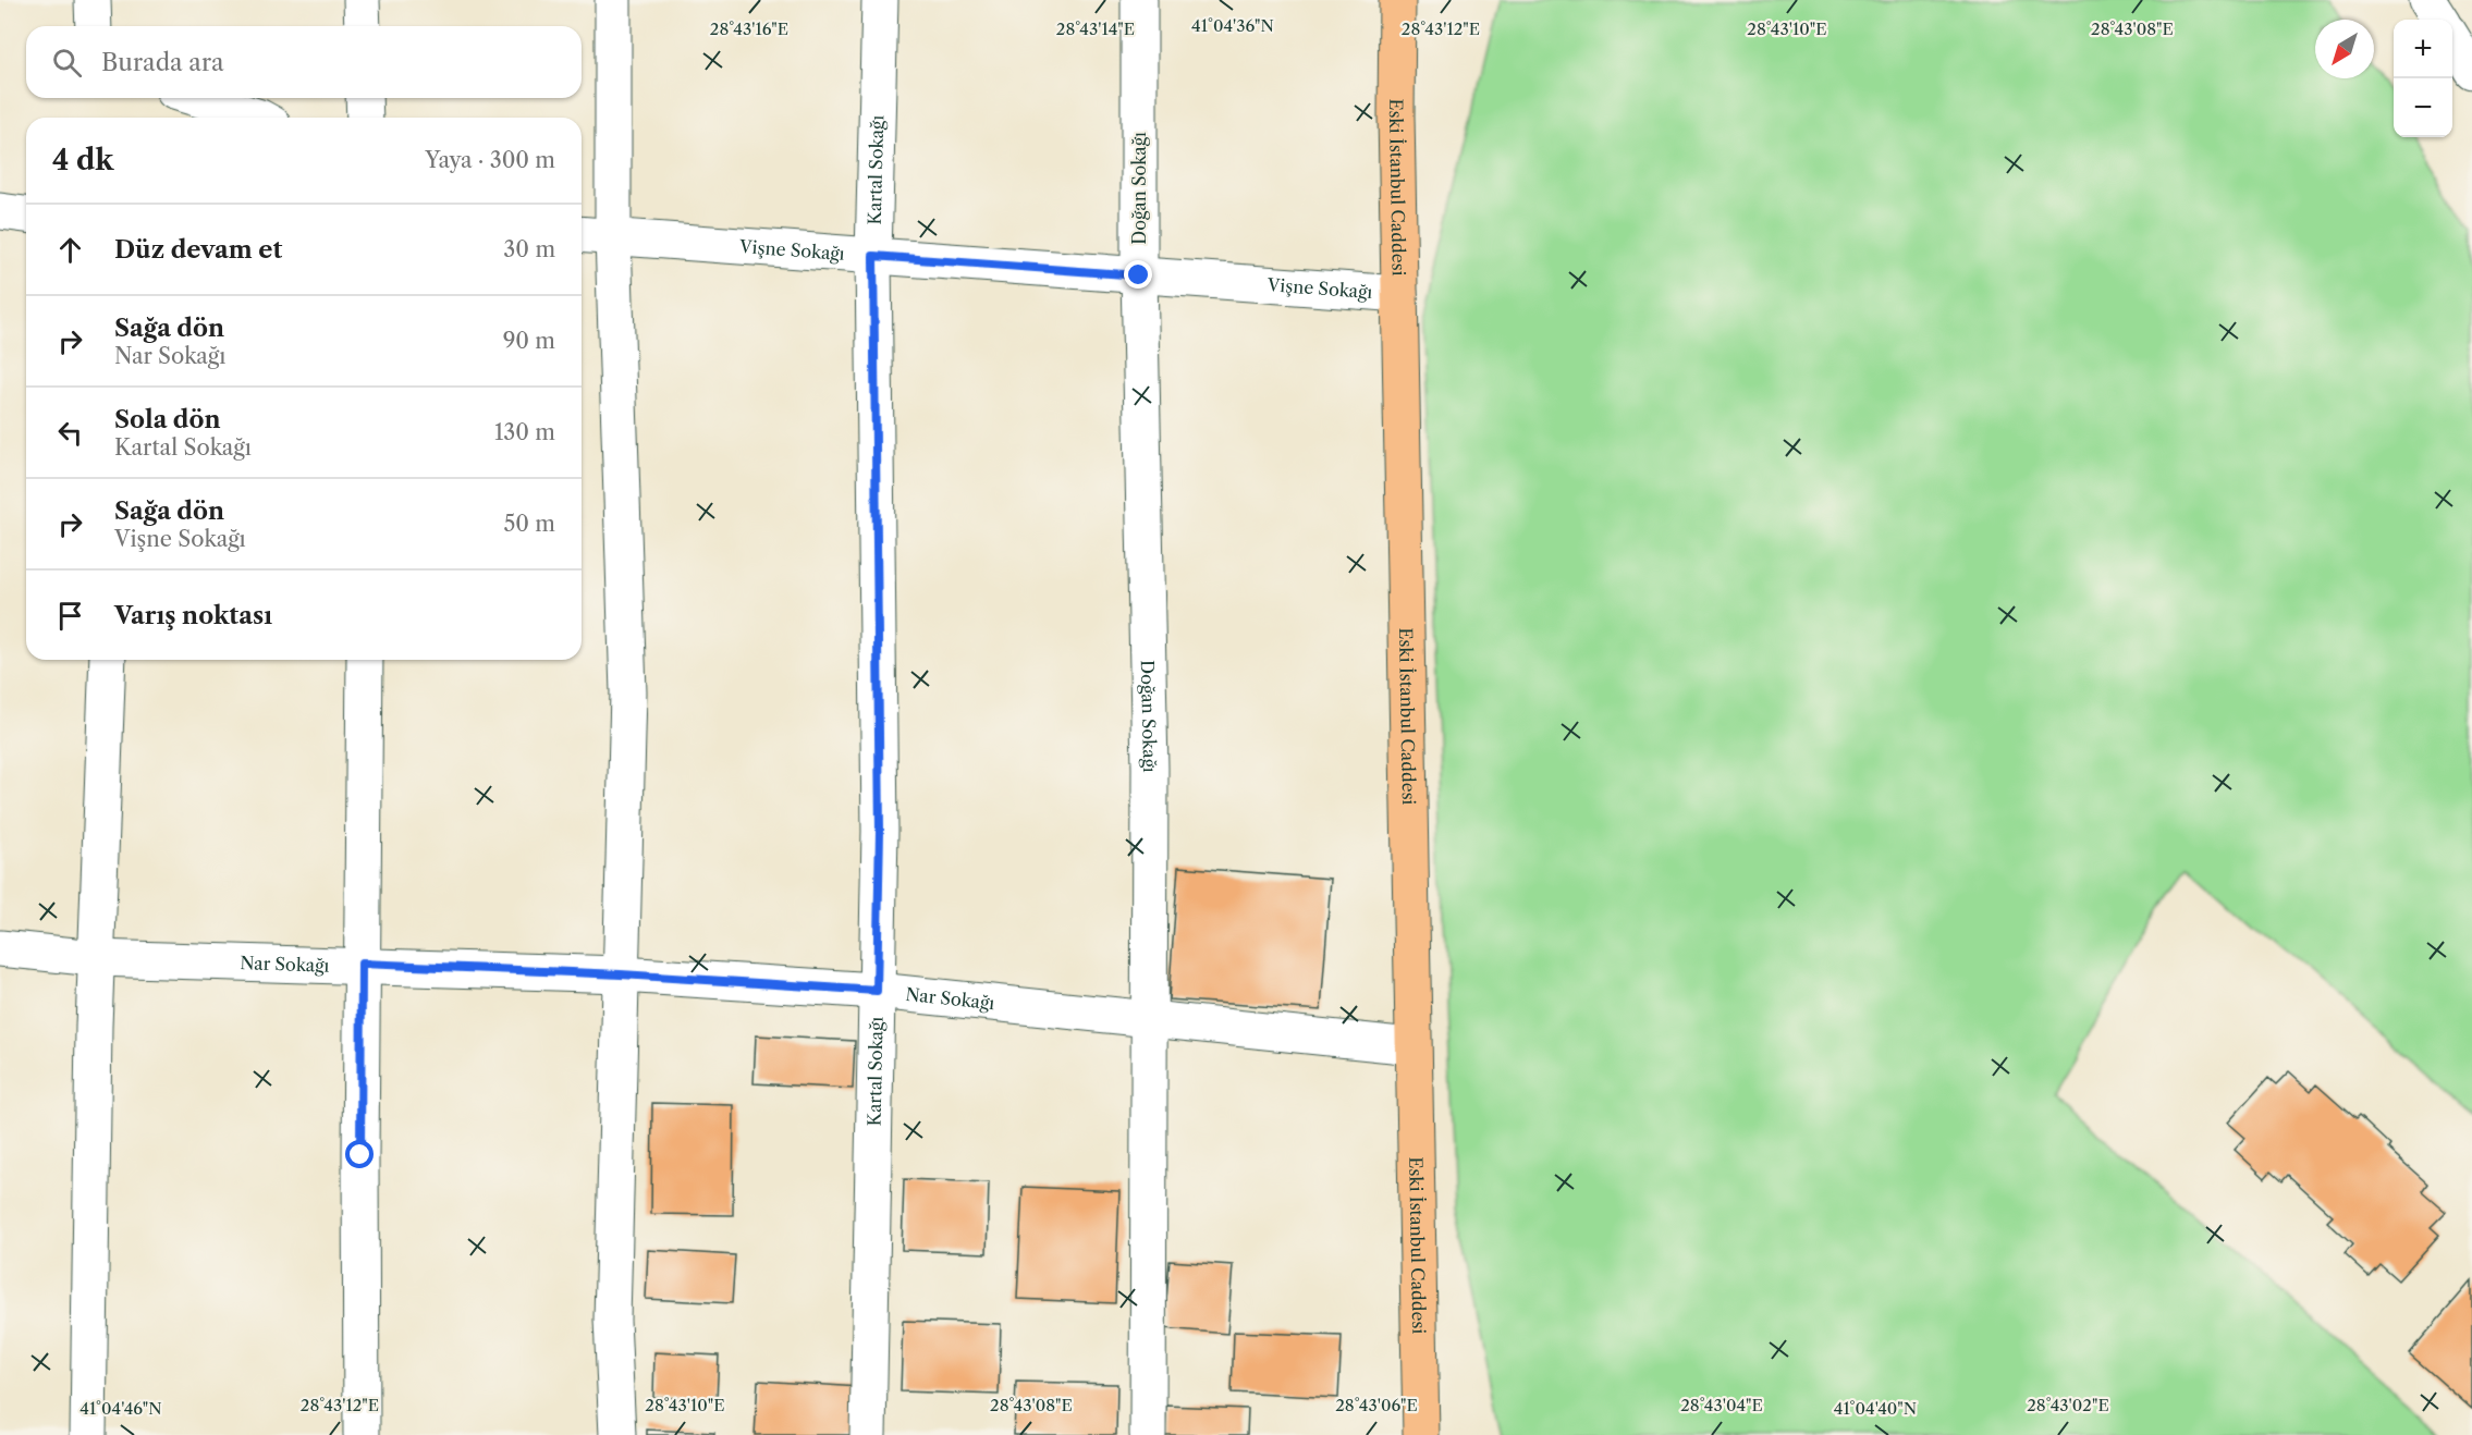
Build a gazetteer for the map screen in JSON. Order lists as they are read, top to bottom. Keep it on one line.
{"streets":{"main road":["Eski İstanbul Caddesi"],"street":["Kartal Sokağı","Doğan Sokağı","Vişne Sokağı","Nar Sokağı"]},"crossings":[["Kartal Sokağı","Vişne Sokağı"],["Kartal Sokağı","Nar Sokağı"],["Doğan Sokağı","Vişne Sokağı"],["Doğan Sokağı","Nar Sokağı"],["Eski İstanbul Caddesi","Vişne Sokağı"],["Eski İstanbul Caddesi","Nar Sokağı"]],"north":"bottom left","page":{"map_buttons":["+","−"],"search":"Burada ara","heading":["4 dk","Yaya · 300 m"],"list":[["Düz devam et","30 m"],["Sağa dön","Nar Sokağı","90 m"],["Sola dön","Kartal Sokağı","130 m"],["Sağa dön","Vişne Sokağı","50 m"],"Varış noktası"]},"coordinates":["41°04'36\"N","28°43'10\"E","28°43'16\"E","28°43'14\"E","28°43'12\"E","28°43'08\"E","28°43'06\"E","28°43'04\"E","28°43'02\"E","41°04'46\"N","41°04'40\"N"]}
